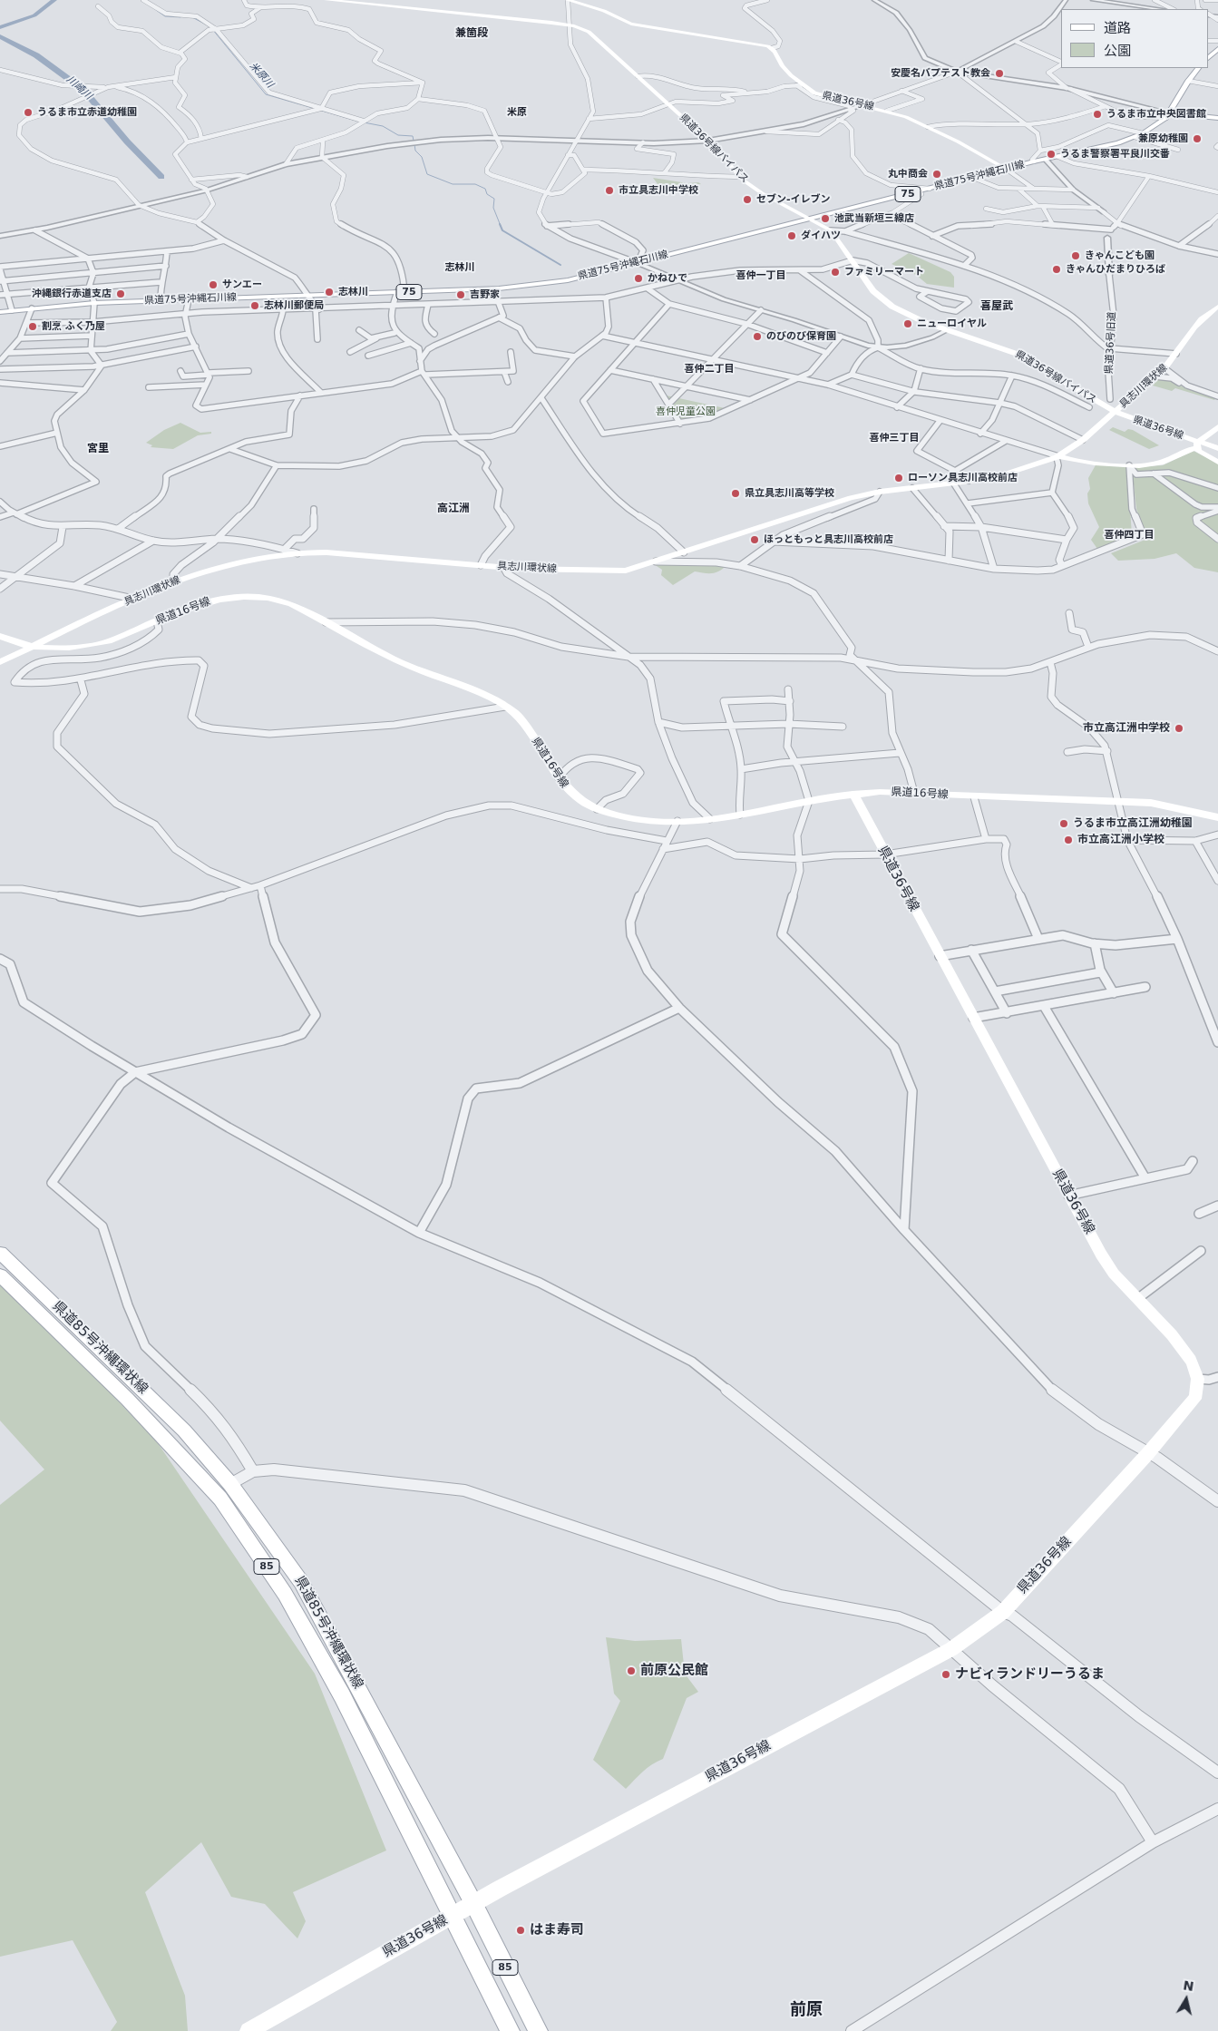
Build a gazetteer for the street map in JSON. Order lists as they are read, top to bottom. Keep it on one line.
{"streets":{"main road":["県道36号線","県道36号線バイパス","県道75号沖縄石川線","75","具志川環状線","県道16号線","県道85号沖縄環状線","85"],"street":["県道36号旧道"]},"crossings":[["県道36号線","県道36号線バイパス"],["県道36号線","県道75号沖縄石川線"],["県道36号線","具志川環状線"],["県道36号線","県道16号線"],["県道36号線","県道85号沖縄環状線"],["県道36号線バイパス","県道75号沖縄石川線"],["県道36号線バイパス","具志川環状線"],["具志川環状線","県道16号線"]],"districts":["兼箇段","米原","志林川","喜仲一丁目","喜屋武","喜仲二丁目","喜仲三丁目","宮里","高江洲","喜仲四丁目","前原"],"water":["米原川","川崎川"],"parks":["喜仲児童公園"],"places":["安慶名バプテスト教会","うるま市立赤道幼稚園","うるま市立中央図書館","兼原幼稚園","うるま警察署平良川交番","丸中商会","市立具志川中学校","セブン-イレブン","池武当新垣三線店","ダイハツ","きゃんこども園","きゃんひだまりひろば","ファミリーマート","かねひで","サンエー","志林川","沖縄銀行赤道支店","吉野家","志林川郵便局","ニューロイヤル","割烹 ふく乃屋","のびのび保育園","ローソン具志川高校前店","県立具志川高等学校","ほっともっと具志川高校前店","市立高江洲中学校","うるま市立高江洲幼稚園","市立高江洲小学校","前原公民館","ナビィランドリーうるま","はま寿司"],"legend":["道路","公園"],"north":"top"}
